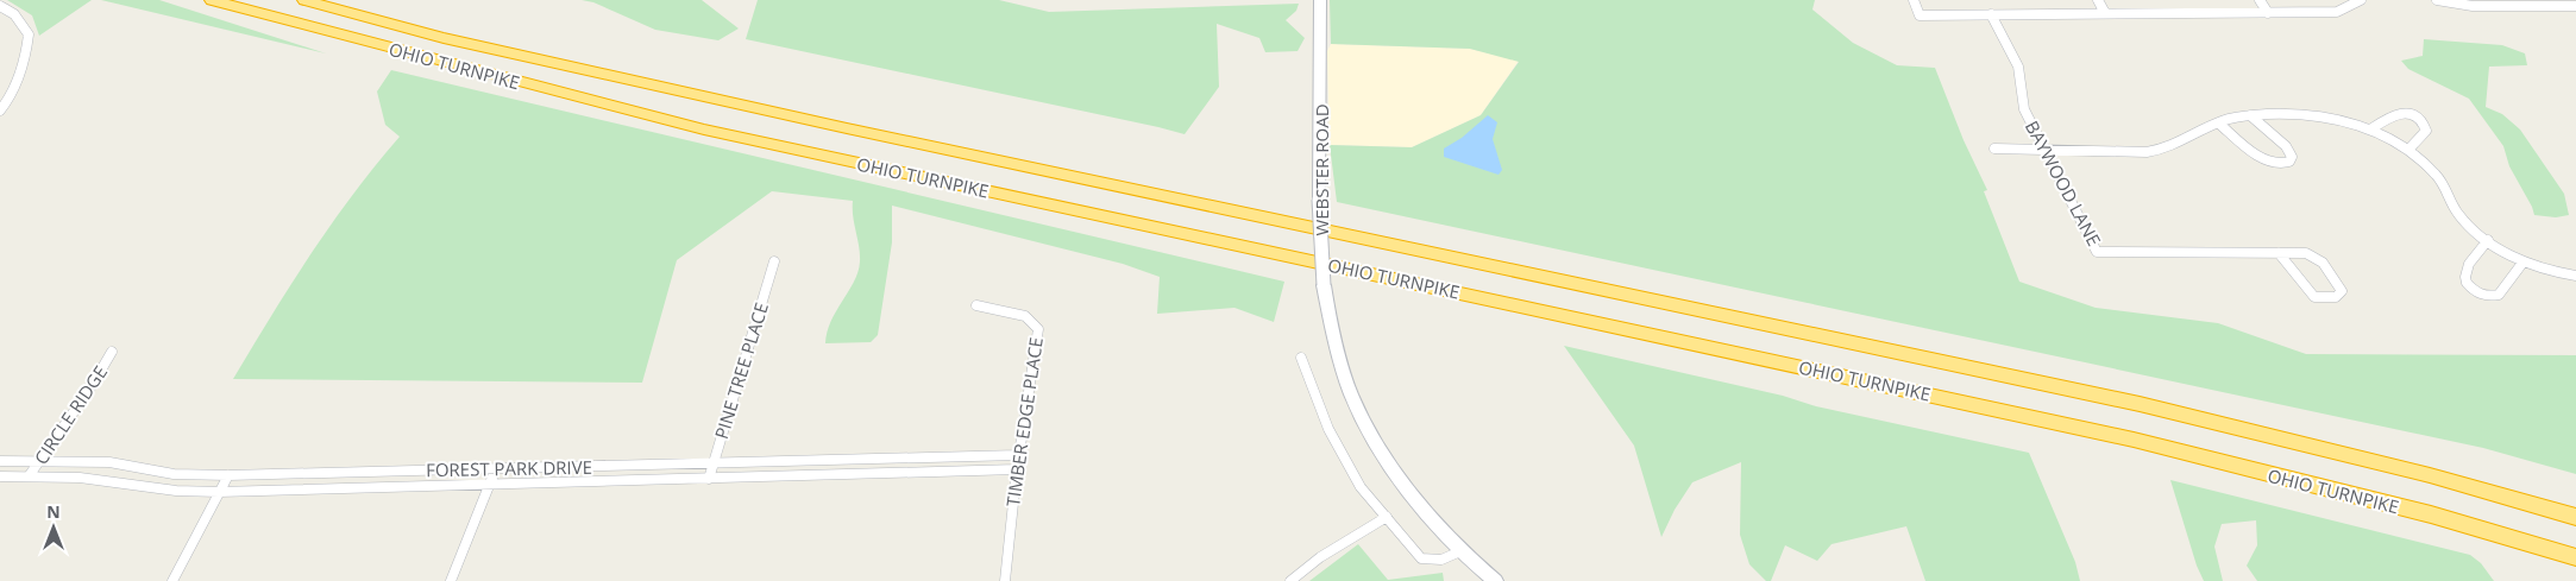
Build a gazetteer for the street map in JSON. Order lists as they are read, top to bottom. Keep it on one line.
{"streets":{"highway":["OHIO TURNPIKE"],"street":["WEBSTER ROAD","BAYWOOD LANE","PINE TREE PLACE","CIRCLE RIDGE","TIMBER EDGE PLACE","FOREST PARK DRIVE"]},"crossings":[["PINE TREE PLACE","FOREST PARK DRIVE"],["CIRCLE RIDGE","FOREST PARK DRIVE"],["TIMBER EDGE PLACE","FOREST PARK DRIVE"]],"north":"top"}
